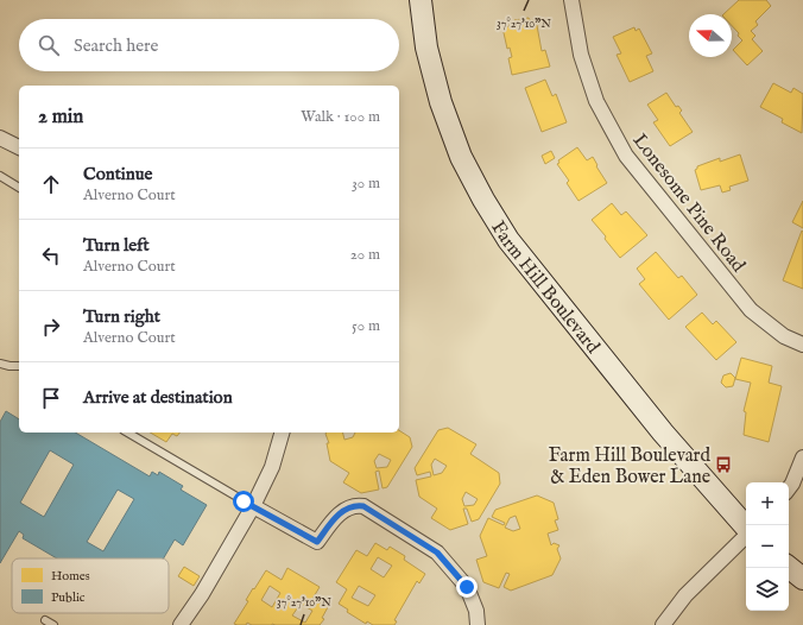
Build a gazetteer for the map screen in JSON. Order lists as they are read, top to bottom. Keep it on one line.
{"streets":{"main road":["Farm Hill Boulevard"],"street":["Lonesome Pine Road"]},"places":{"bus stop":["Farm Hill Boulevard & Eden Bower Lane"]},"legend":["Homes","Public"],"north":"left","page":{"search":"Search here","heading":["2 min","Walk · 100 m"],"list":[["Continue","Alverno Court","30 m"],["Turn left","Alverno Court","20 m"],["Turn right","Alverno Court","50 m"],"Arrive at destination"],"map_buttons":["+","−"]},"coordinates":["37°27'10\"N"]}
